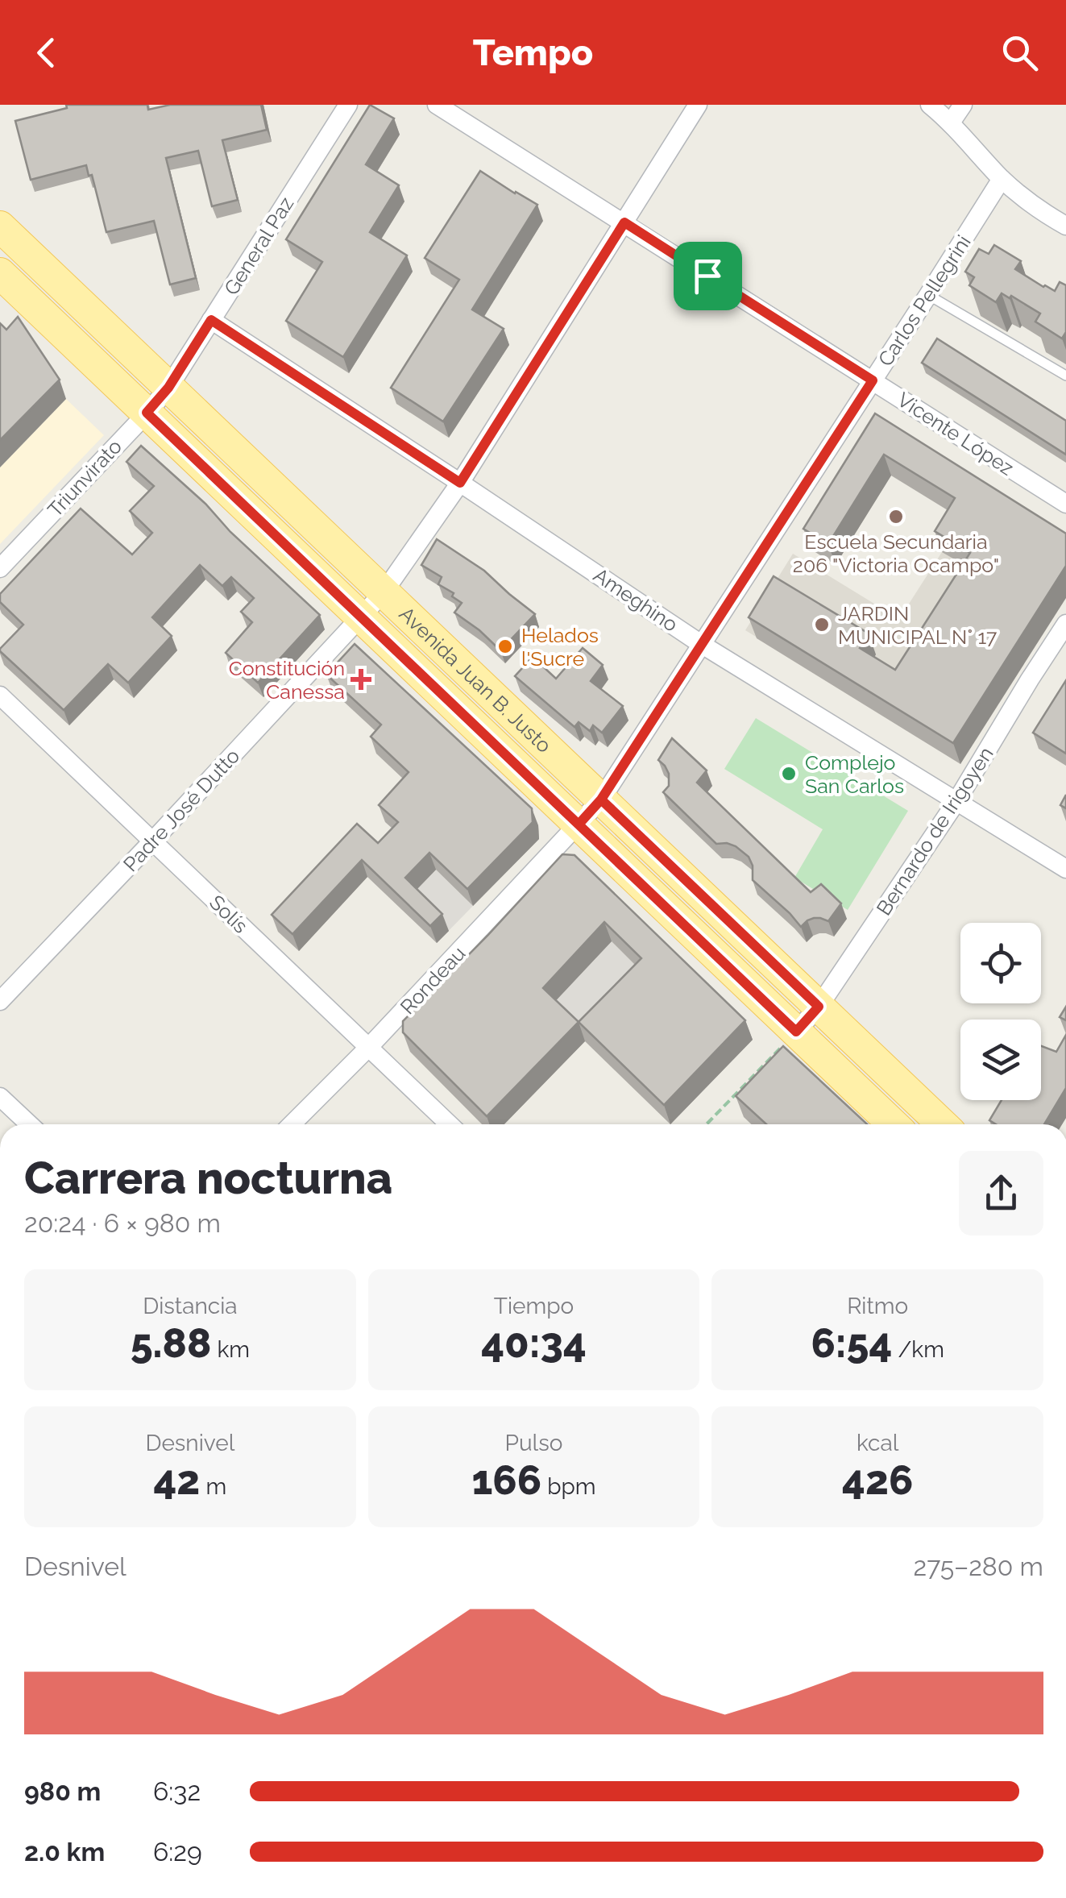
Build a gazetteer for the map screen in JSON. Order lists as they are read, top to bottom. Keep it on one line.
{"streets":{"main road":["Avenida Juan B. Justo"],"street":["General Paz","Carlos Pellegrini","Vicente López","Triunvirato","Ameghino","Padre José Dutto","Bernardo de Irigoyen","Solís","Rondeau"]},"crossings":[["General Paz","Triunvirato"],["General Paz","Ameghino"],["General Paz","Avenida Juan B. Justo"],["Carlos Pellegrini","Vicente López"],["Carlos Pellegrini","Ameghino"],["Carlos Pellegrini","Avenida Juan B. Justo"],["Carlos Pellegrini","Rondeau"],["Vicente López","Padre José Dutto"],["Triunvirato","Avenida Juan B. Justo"],["Ameghino","Padre José Dutto"],["Ameghino","Bernardo de Irigoyen"],["Avenida Juan B. Justo","Padre José Dutto"],["Avenida Juan B. Justo","Bernardo de Irigoyen"],["Avenida Juan B. Justo","Rondeau"],["Padre José Dutto","Solís"],["Solís","Rondeau"]],"places":{"other":["Escuela Secundaria 206 \"Victoria Ocampo\"","JARDIN MUNICIPAL N° 17","Helados l'Sucre","Complejo San Carlos"],"health":["Constitución Canessa"]},"page":{"header":"Tempo","heading":["Carrera nocturna","20:24 · 6 × 980 m"],"stats":[["Distancia","5.88 km"],["Tiempo","40:34"],["Ritmo","6:54 /km"],["Desnivel","42 m"],["Pulso","166 bpm"],["kcal","426"]],"chart":["Desnivel","275–280 m"],"list":[{"name":"980 m","note":"6:32"},{"name":"2.0 km","note":"6:29"}]}}
